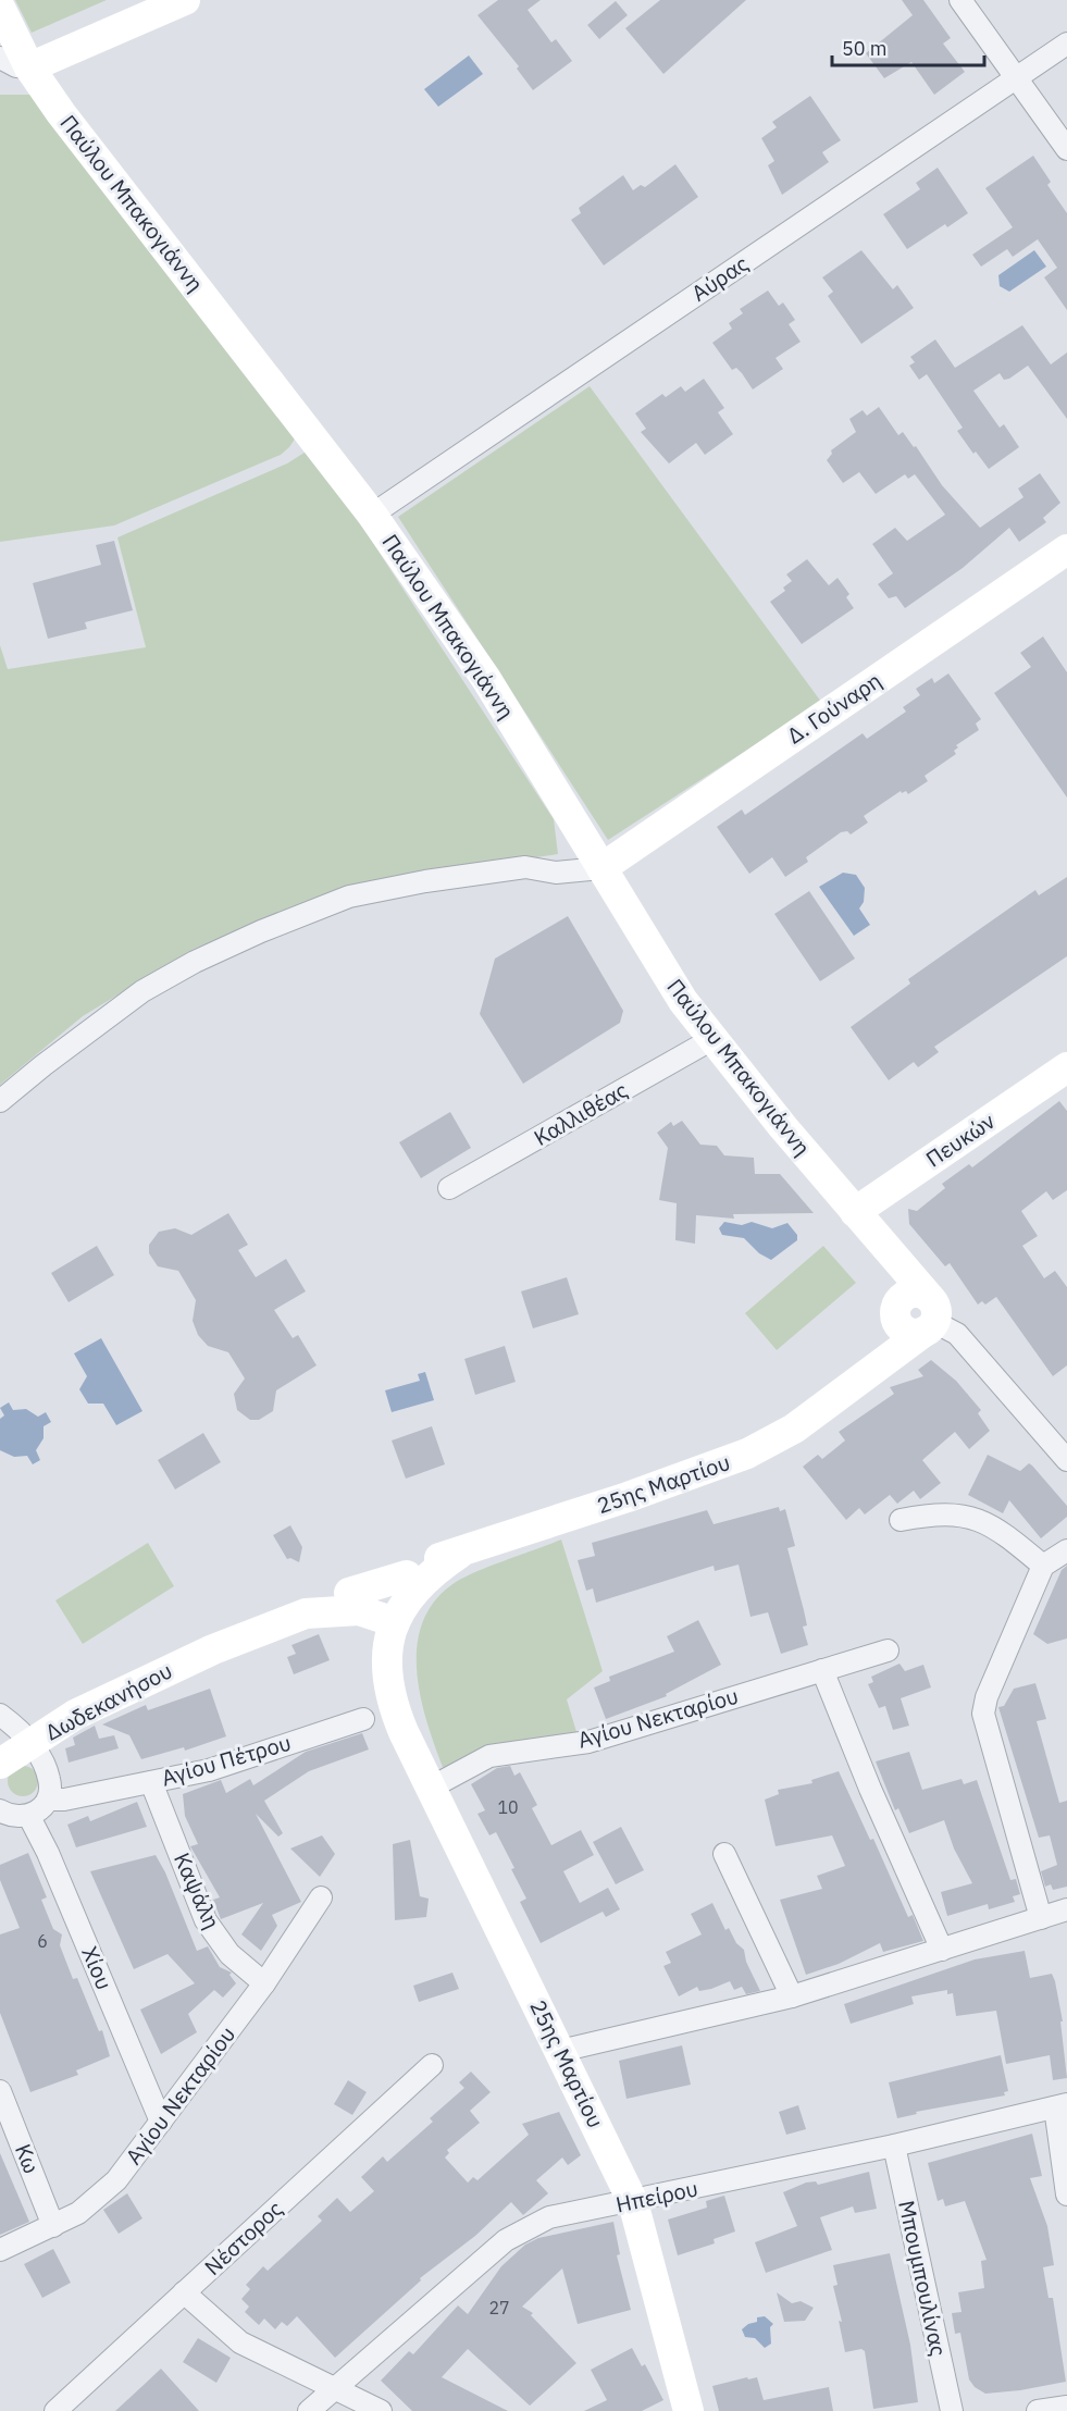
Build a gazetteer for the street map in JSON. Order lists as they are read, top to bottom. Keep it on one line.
{"streets":{"main road":["Παύλου Μπακογιάννη","Δ. Γούναρη","Πευκών","25ης Μαρτίου","Δωδεκανήσου"],"street":["Αύρας","Καλλιθέας","Αγίου Νεκταρίου","Αγίου Πέτρου","Καψάλη","Χίου","Κω","Ηπείρου","Νέστορος","Μπουμπουλίνας"]},"crossings":[["Παύλου Μπακογιάννη","Αύρας"],["Παύλου Μπακογιάννη","Δ. Γούναρη"],["Παύλου Μπακογιάννη","Καλλιθέας"],["Παύλου Μπακογιάννη","Πευκών"],["Παύλου Μπακογιάννη","25ης Μαρτίου"],["25ης Μαρτίου","Αγίου Νεκταρίου"],["25ης Μαρτίου","Ηπείρου"],["Αγίου Νεκταρίου","Καψάλη"],["Αγίου Νεκταρίου","Χίου"],["Αγίου Νεκταρίου","Κω"],["Αγίου Πέτρου","Καψάλη"],["Ηπείρου","Μπουμπουλίνας"]],"house_numbers":["10","6","27"],"scale_bar":"50 m"}
